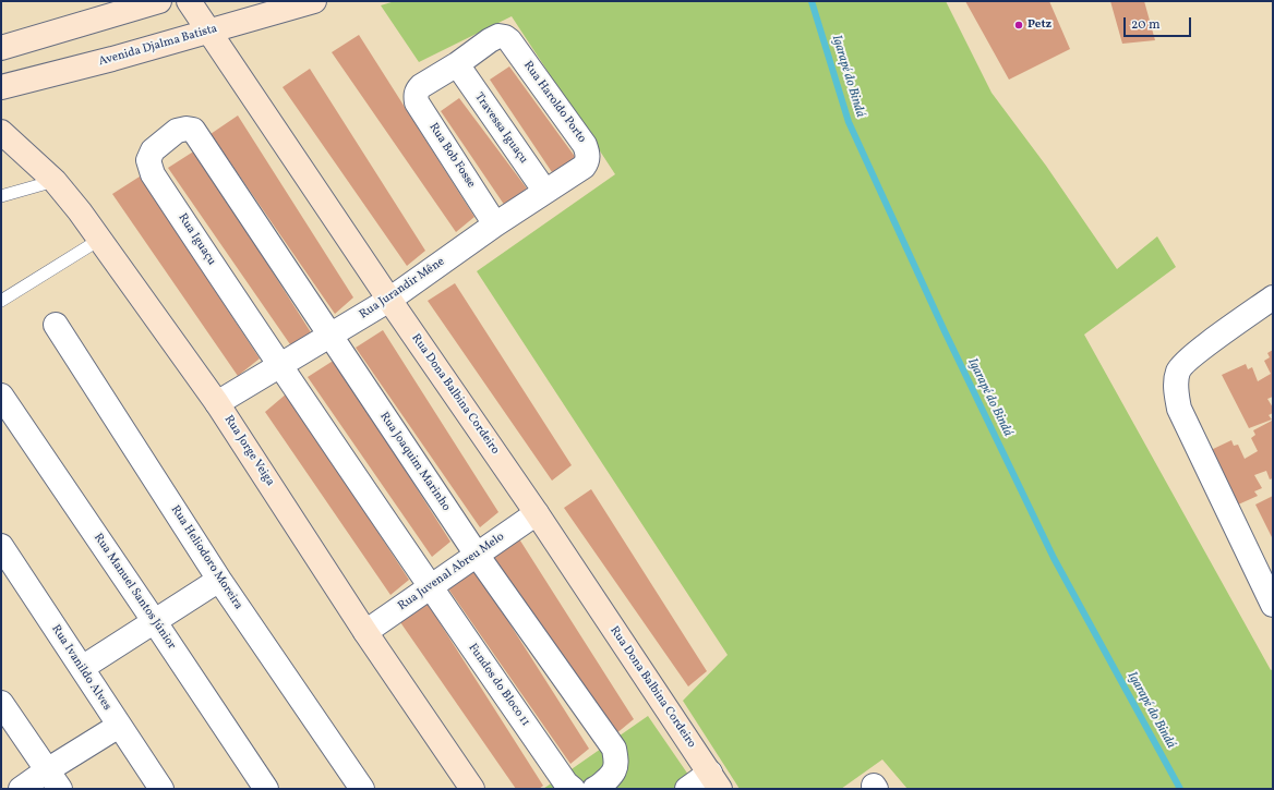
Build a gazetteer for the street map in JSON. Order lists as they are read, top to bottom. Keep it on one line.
{"streets":{"street":["Avenida Djalma Batista","Rua Haroldo Porto","Travessa Iguaçu","Rua Bob Fosse","Rua Iguaçu","Rua Jurandir Mêne","Rua Dona Balbina Cordeiro","Rua Jorge Veiga","Rua Joaquim Marinho","Rua Heliodoro Moreira","Rua Juvenal Abreu Melo","Rua Manuel Santos Júnior","Rua Ivanildo Alves","Fundos do Bloco 11"]},"crossings":[["Avenida Djalma Batista","Rua Dona Balbina Cordeiro"],["Rua Haroldo Porto","Travessa Iguaçu"],["Rua Haroldo Porto","Rua Bob Fosse"],["Rua Haroldo Porto","Rua Jurandir Mêne"],["Travessa Iguaçu","Rua Bob Fosse"],["Travessa Iguaçu","Rua Jurandir Mêne"],["Rua Bob Fosse","Rua Jurandir Mêne"],["Rua Iguaçu","Rua Jurandir Mêne"],["Rua Iguaçu","Rua Joaquim Marinho"],["Rua Iguaçu","Rua Juvenal Abreu Melo"],["Rua Iguaçu","Fundos do Bloco 11"],["Rua Jurandir Mêne","Rua Dona Balbina Cordeiro"],["Rua Jurandir Mêne","Rua Jorge Veiga"],["Rua Jurandir Mêne","Rua Joaquim Marinho"],["Rua Dona Balbina Cordeiro","Rua Juvenal Abreu Melo"],["Rua Jorge Veiga","Rua Juvenal Abreu Melo"],["Rua Joaquim Marinho","Rua Juvenal Abreu Melo"],["Rua Juvenal Abreu Melo","Fundos do Bloco 11"]],"water":["Igarapé do Bindá"],"places":["Petz"],"scale_bar":"20 m"}
